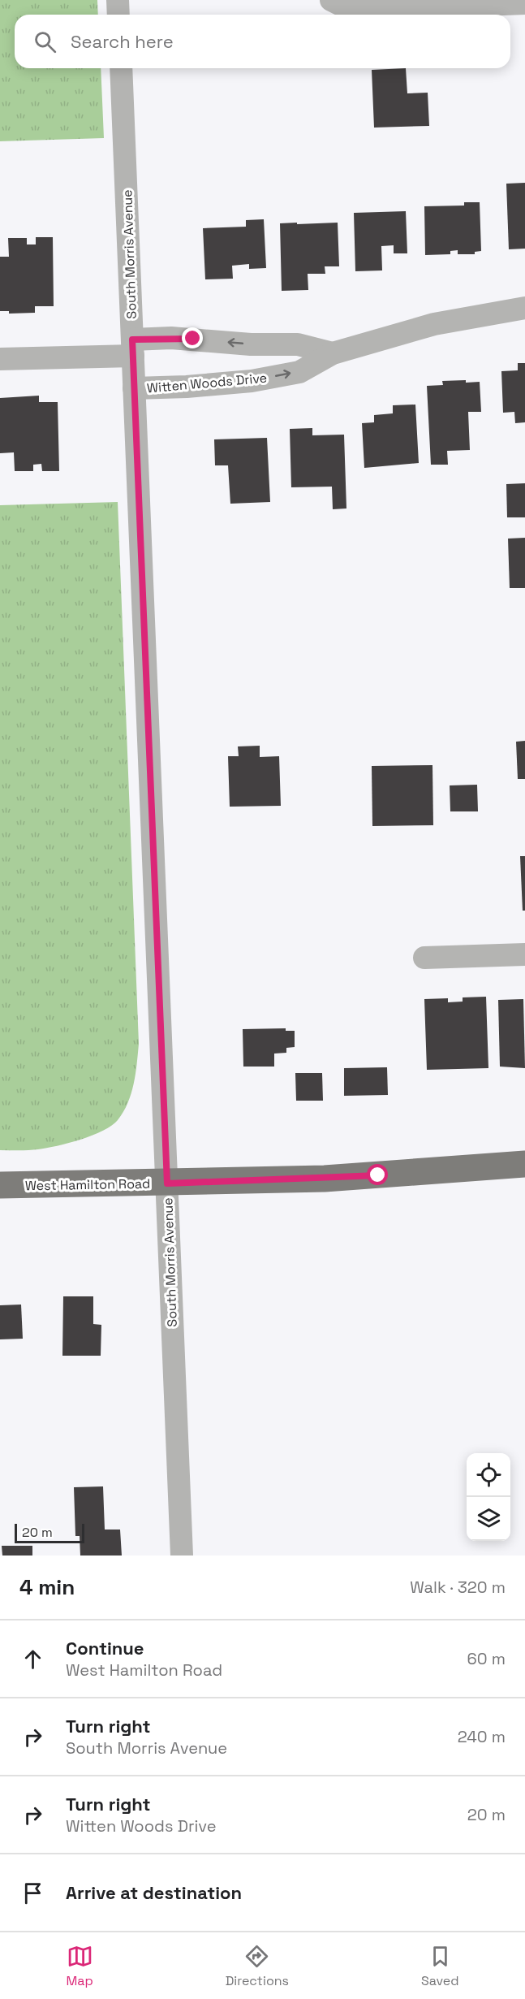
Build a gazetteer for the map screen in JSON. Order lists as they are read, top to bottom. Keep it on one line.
{"streets":{"main road":["West Hamilton Road"],"street":["South Morris Avenue","Witten Woods Drive"]},"crossings":[["South Morris Avenue","Witten Woods Drive"],["South Morris Avenue","West Hamilton Road"]],"scale_bar":"20 m","page":{"search":"Search here","scale":"20 m","heading":["4 min","Walk · 320 m"],"list":[["Continue","West Hamilton Road","60 m"],["Turn right","South Morris Avenue","240 m"],["Turn right","Witten Woods Drive","20 m"],"Arrive at destination"],"nav":["Map","Directions","Saved"]}}
